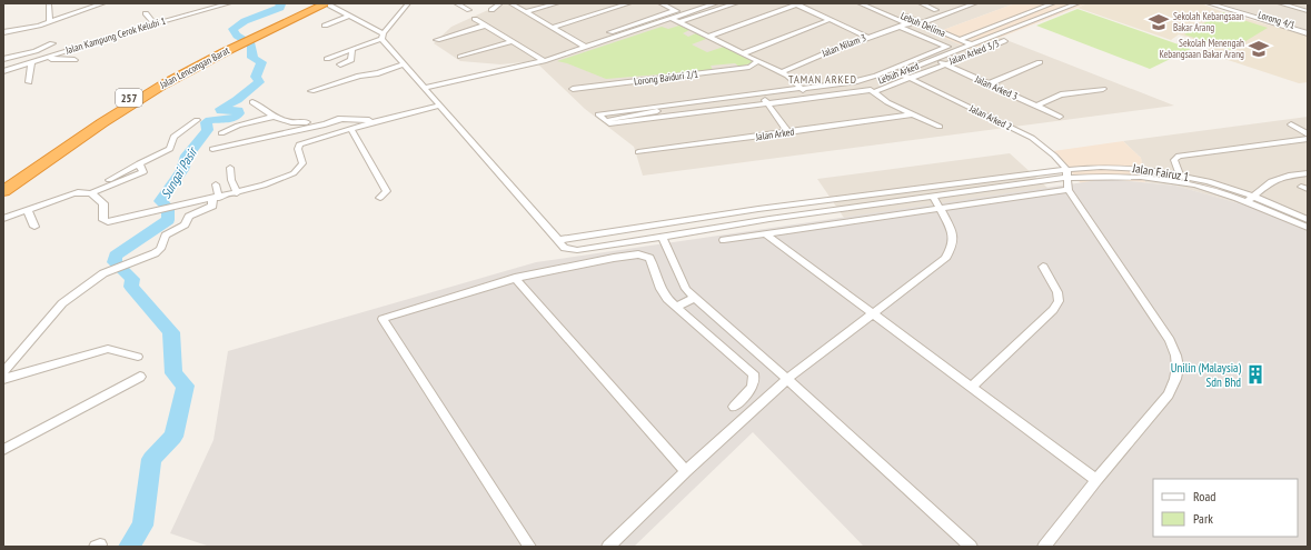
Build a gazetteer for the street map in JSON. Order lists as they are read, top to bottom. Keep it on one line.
{"streets":{"highway":["Jalan Lencongan Barat","257"],"street":["Lorong 4/1","Lebuh Delima","Jalan Kampung Cerok Kelubi 1","Jalan Nilam 3","Jalan Arked 3/3","Lebuh Arked","Lorong Baiduri 2/1","Jalan Arked 3","Jalan Arked 2","Jalan Arked","Jalan Fairuz 1"]},"crossings":[["Lebuh Delima","Lebuh Arked"],["Jalan Arked 3/3","Lebuh Arked"],["Jalan Arked 3/3","Jalan Arked 3"],["Jalan Arked 3/3","Jalan Arked 2"],["Lebuh Arked","Jalan Arked 3"],["Lebuh Arked","Jalan Arked 2"],["Jalan Arked 2","Jalan Fairuz 1"]],"districts":["TAMAN ARKED"],"water":["Sungai Pasir"],"places":{"school or university":["Sekolah Kebangsaan Bakar Arang","Sekolah Menengah Kebangsaan Bakar Arang"],"building":["Unilin (Malaysia) Sdn Bhd"]},"legend":["Road","Park"]}
